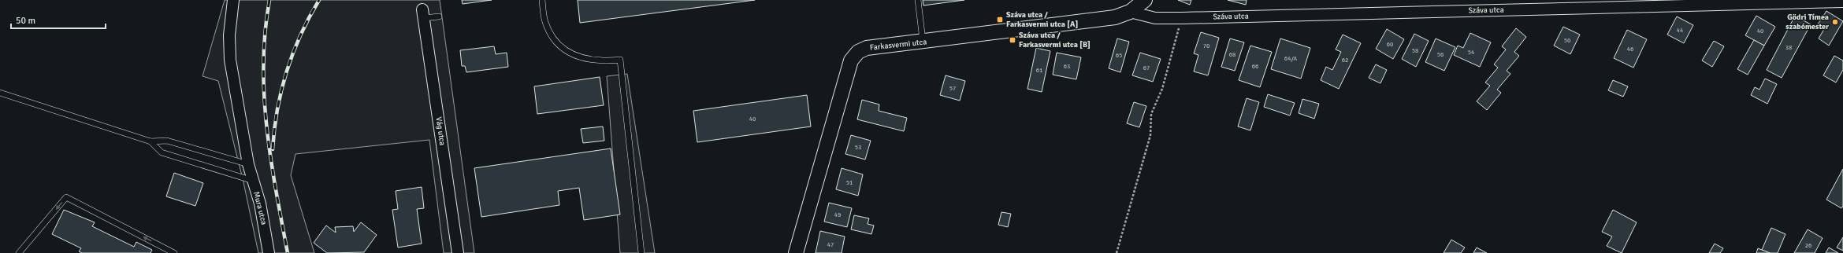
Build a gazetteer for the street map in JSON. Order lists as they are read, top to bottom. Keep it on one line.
{"streets":{"street":["Száva utca","Farkasvermi utca","Vág utca","Mura utca"]},"crossings":[["Száva utca","Farkasvermi utca"]],"places":{"transit":["Száva utca / Farkasvermi utca [A]","Száva utca / Farkasvermi utca [B]"],"other":["Gödri Tímea szabómester"]},"house_numbers":["44","40","50","60","70","38","46","58","54","68","56","65","64/A","62","63","66","67","61","57","40","53","51","49","47","26"],"scale_bar":"50 m"}
